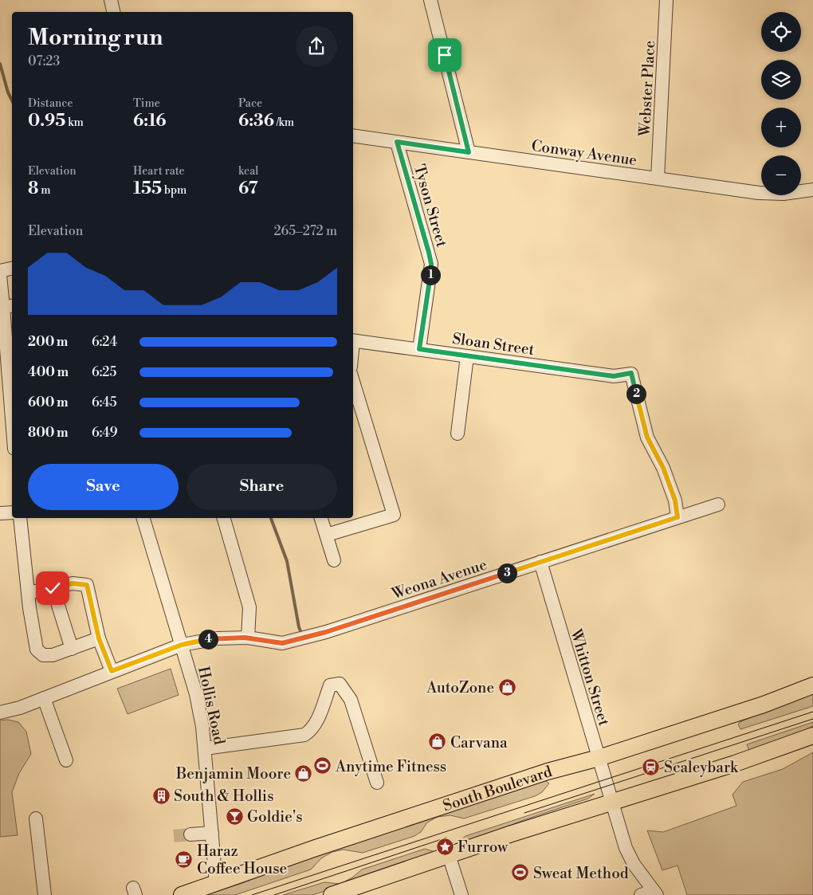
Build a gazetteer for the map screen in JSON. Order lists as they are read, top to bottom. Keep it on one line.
{"streets":{"main road":["South Boulevard"],"street":["Webster Place","Conway Avenue","Tyson Street","Sloan Street","Weona Avenue","Whitton Street","Hollis Road"]},"crossings":[["Webster Place","Conway Avenue"],["Conway Avenue","Tyson Street"],["Tyson Street","Sloan Street"],["Sloan Street","Weona Avenue"],["Weona Avenue","Whitton Street"],["Whitton Street","South Boulevard"],["Hollis Road","South Boulevard"]],"places":{"shop":["AutoZone","Carvana","Benjamin Moore"],"sports":["Anytime Fitness","Sweat Method"],"station":["Scaleybark"],"building":["South & Hollis"],"bar":["Goldie's"],"place":["Furrow"],"cafe":["Haraz Coffee House"]},"page":{"map_buttons":["+","−"],"heading":["Morning run","07:23"],"stats":[["Distance","0.95 km"],["Time","6:16"],["Pace","6:36 /km"],["Elevation","8 m"],["Heart rate","155 bpm"],["kcal","67"]],"chart":["Elevation","265–272 m"],"pins":["1","2","3","4"],"list":[{"name":"200 m","note":"6:24"},{"name":"400 m","note":"6:25"},{"name":"600 m","note":"6:45"},{"name":"800 m","note":"6:49"}],"buttons":["Save","Share"]}}
